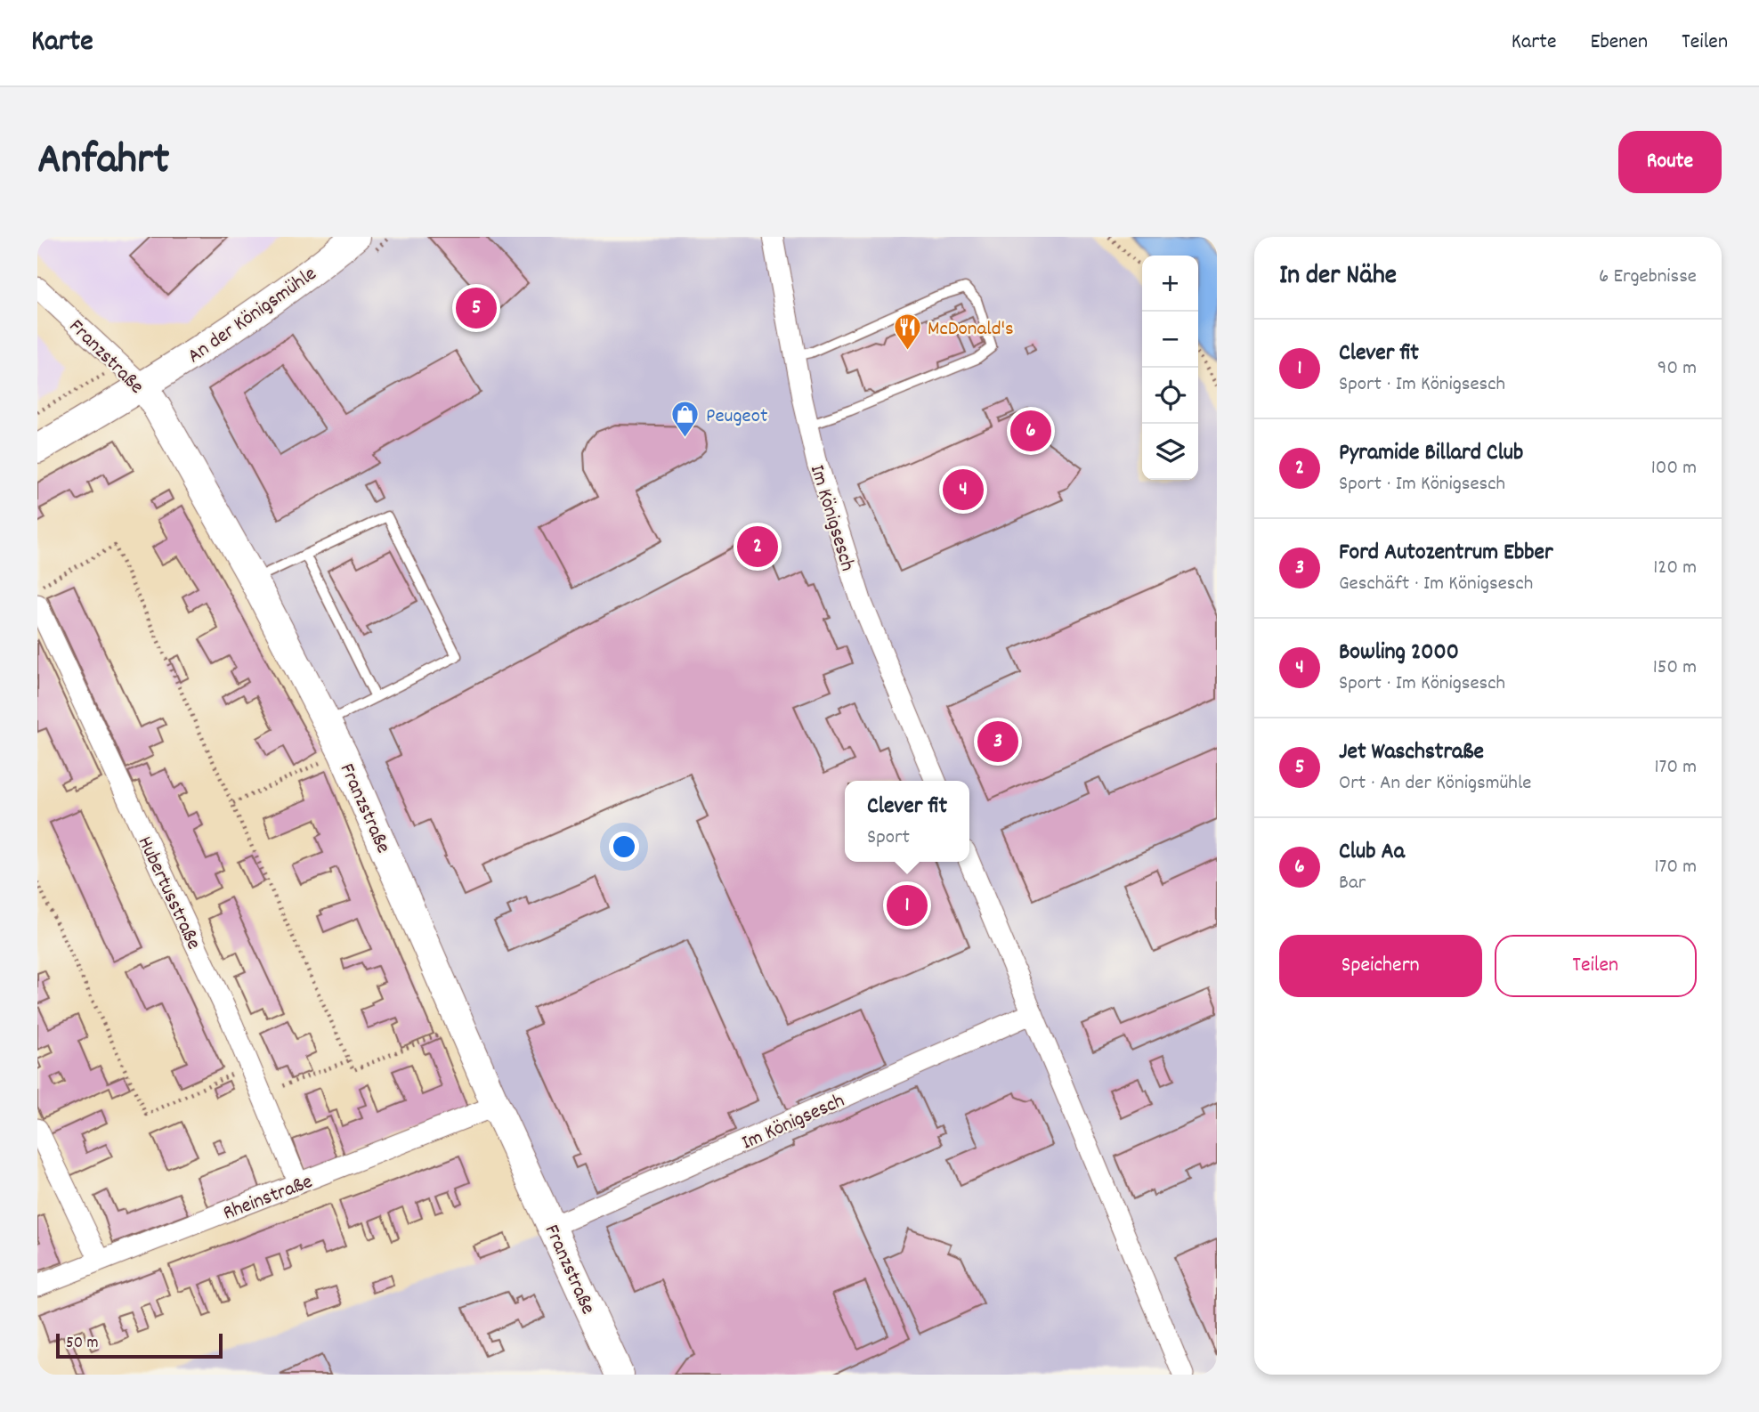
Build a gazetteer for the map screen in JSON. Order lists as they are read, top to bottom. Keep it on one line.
{"streets":{"street":["An der Königsmühle","Franzstraße","Im Königsesch","Hubertusstraße","Rheinstraße"]},"crossings":[["An der Königsmühle","Franzstraße"],["Franzstraße","Im Königsesch"],["Franzstraße","Rheinstraße"],["Hubertusstraße","Rheinstraße"]],"places":{"restaurant":["McDonald's"],"shop":["Peugeot"]},"scale_bar":"50 m","page":{"header":"Karte","nav":["Karte","Ebenen","Teilen"],"title":"Anfahrt","buttons":["Route",["Speichern","Teilen"]],"heading":["In der Nähe","6 Ergebnisse"],"map_buttons":["+","−"],"pins":["5","6","4","2","3","1"],"list":[{"mark":"1","name":"Clever fit","note":"Sport · Im Königsesch","value":"90 m"},{"mark":"2","name":"Pyramide Billard Club","note":"Sport · Im Königsesch","value":"100 m"},{"mark":"3","name":"Ford Autozentrum Ebber","note":"Geschäft · Im Königsesch","value":"120 m"},{"mark":"4","name":"Bowling 2000","note":"Sport · Im Königsesch","value":"150 m"},{"mark":"5","name":"Jet Waschstraße","note":"Ort · An der Königsmühle","value":"170 m"},{"mark":"6","name":"Club Aa","note":"Bar","value":"170 m"}],"popup":["Clever fit","Sport"],"scale":"50 m"}}
